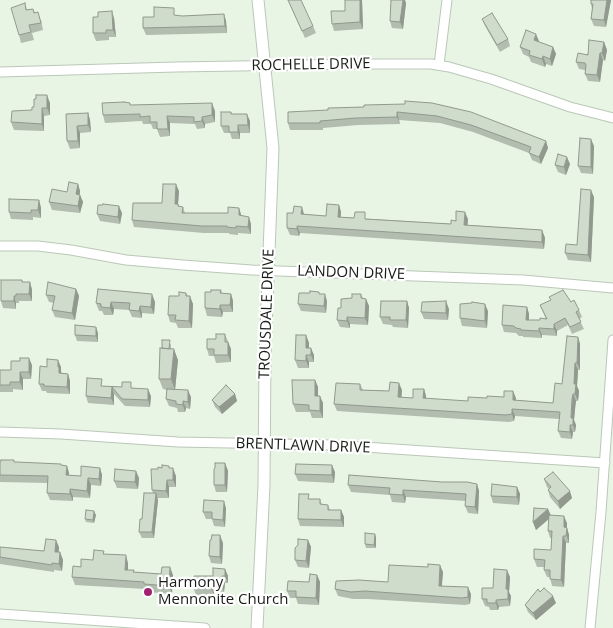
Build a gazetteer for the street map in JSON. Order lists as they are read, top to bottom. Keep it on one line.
{"streets":{"street":["ROCHELLE DRIVE","LANDON DRIVE","TROUSDALE DRIVE","BRENTLAWN DRIVE"]},"crossings":[["ROCHELLE DRIVE","TROUSDALE DRIVE"],["LANDON DRIVE","TROUSDALE DRIVE"],["TROUSDALE DRIVE","BRENTLAWN DRIVE"]],"places":["Harmony Mennonite Church"]}
